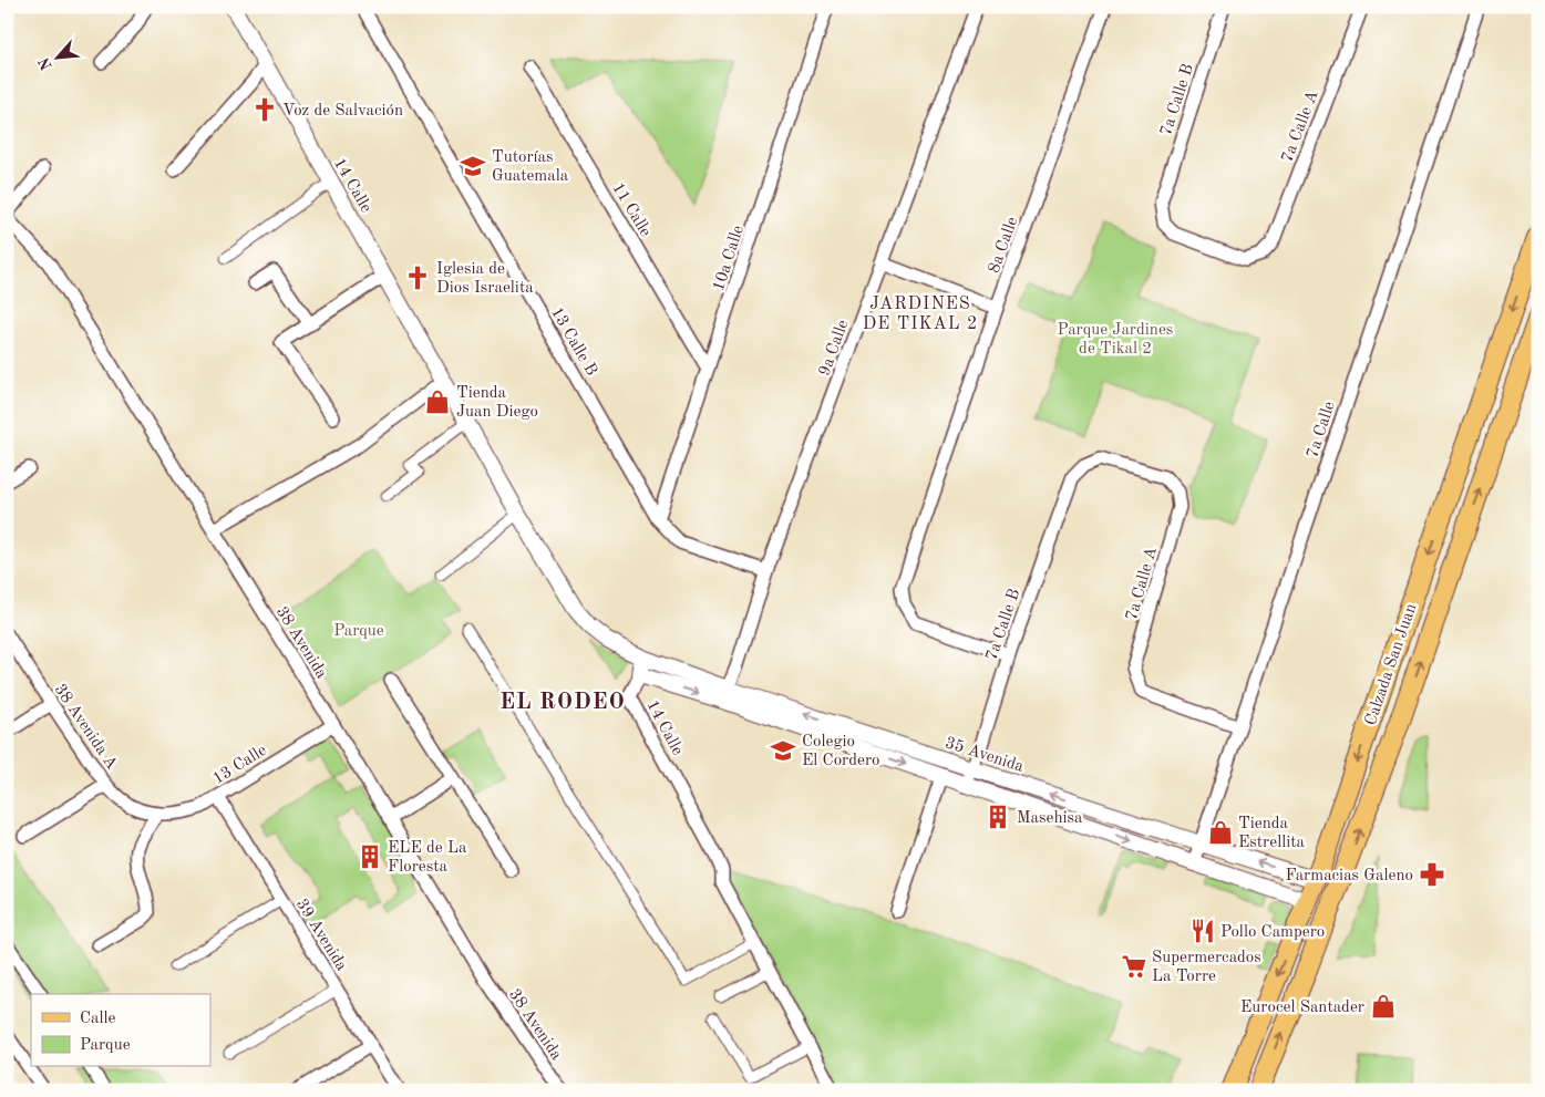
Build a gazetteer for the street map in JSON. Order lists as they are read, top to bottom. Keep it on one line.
{"streets":{"main road":["Calzada San Juan"],"street":["7a Calle B","7a Calle A","14 Calle","11 Calle","8a Calle","10a Calle","13 Calle B","9a Calle","7a Calle","38 Avenida","38 Avenida A","35 Avenida","13 Calle","39 Avenida"]},"crossings":[["7a Calle B","7a Calle A"],["7a Calle B","8a Calle"],["7a Calle B","35 Avenida"],["7a Calle A","7a Calle"],["14 Calle","35 Avenida"],["11 Calle","10a Calle"],["10a Calle","13 Calle B"],["13 Calle B","9a Calle"],["9a Calle","35 Avenida"],["7a Calle","35 Avenida"],["38 Avenida","13 Calle"],["Calzada San Juan","35 Avenida"],["38 Avenida A","13 Calle"],["13 Calle","39 Avenida"]],"districts":["JARDINES DE TIKAL 2","EL RODEO"],"parks":["Parque Jardines de Tikal 2","Parque"],"places":{"church":["Voz de Salvación","Iglesia de Dios Israelita"],"school or university":["Tutorías Guatemala","Colegio El Cordero"],"shop":["Tienda Juan Diego","Tienda Estrellita","Eurocel Santader"],"building":["Masehisa","ELE de La Floresta"],"pharmacy":["Farmacias Galeno"],"restaurant":["Pollo Campero"],"supermarket":["Supermercados La Torre"]},"legend":["Calle","Parque"],"north":"bottom left"}
